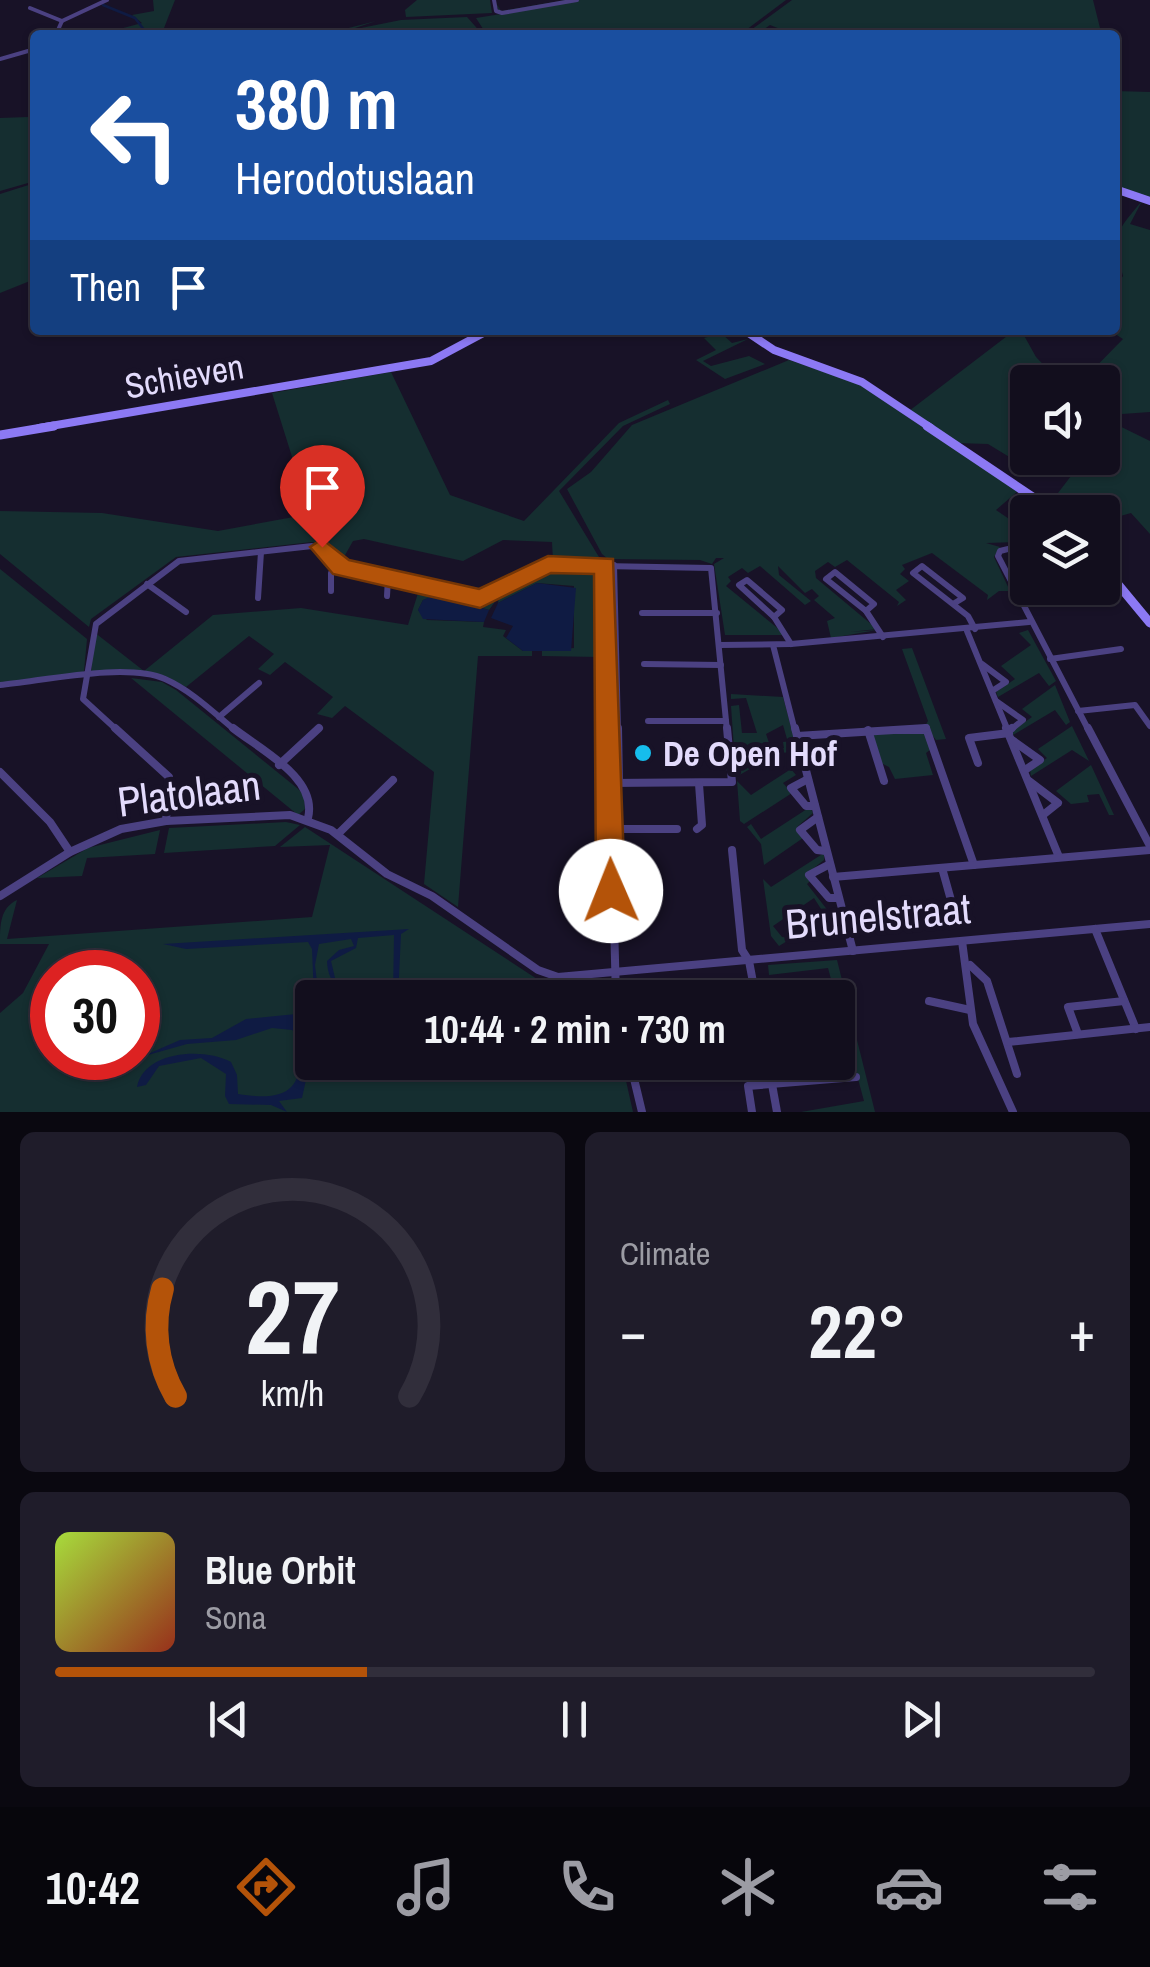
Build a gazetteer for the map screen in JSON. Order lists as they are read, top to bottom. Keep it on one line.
{"streets":{"street":["Schieven","Platolaan","Brunelstraat"]},"crossings":[["Platolaan","Brunelstraat"]],"places":["De Open Hof"],"page":{"turn":["380 m","Herodotuslaan"],"then":"Then","limit":"30","trip":"10:44 · 2 min · 730 m","tile":"Climate","heat":["−","22°","+"],"song":["Blue Orbit","Sona"],"tabs":"10:42","gauge":["27","km/h"]}}
